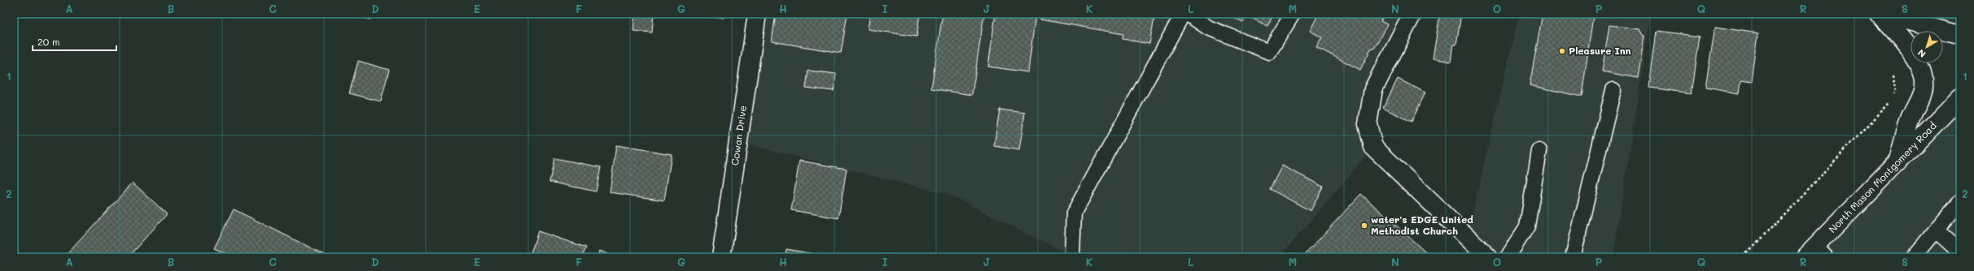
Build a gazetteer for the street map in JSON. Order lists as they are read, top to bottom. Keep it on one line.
{"streets":{"street":["Cowan Drive","North Mason Montgomery Road"]},"places":["Pleasure Inn","water's EDGE United Methodist Church"],"scale_bar":"20 m","north":"bottom left","grid":{"columns":["A","B","C","D","E","F","G","H","I","J","K","L","M","N","O","P","Q","R","S"],"rows":["1","2"]}}
